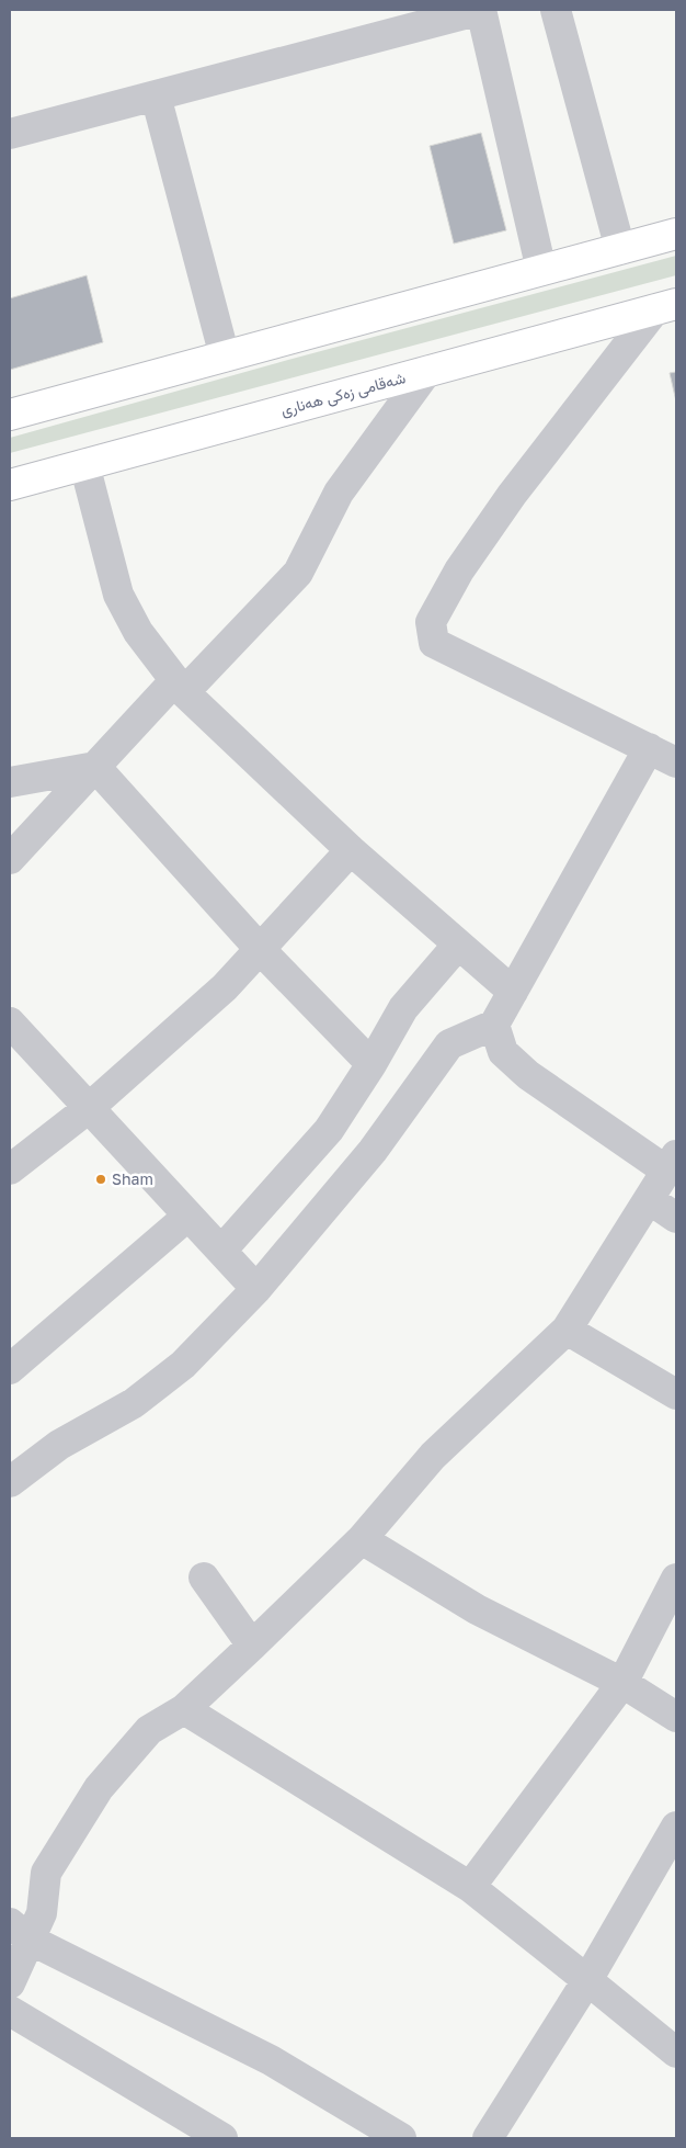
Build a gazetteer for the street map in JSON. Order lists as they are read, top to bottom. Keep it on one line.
{"streets":{"main road":["شەقامی زەکی هەناری"]},"places":["Sham"]}
